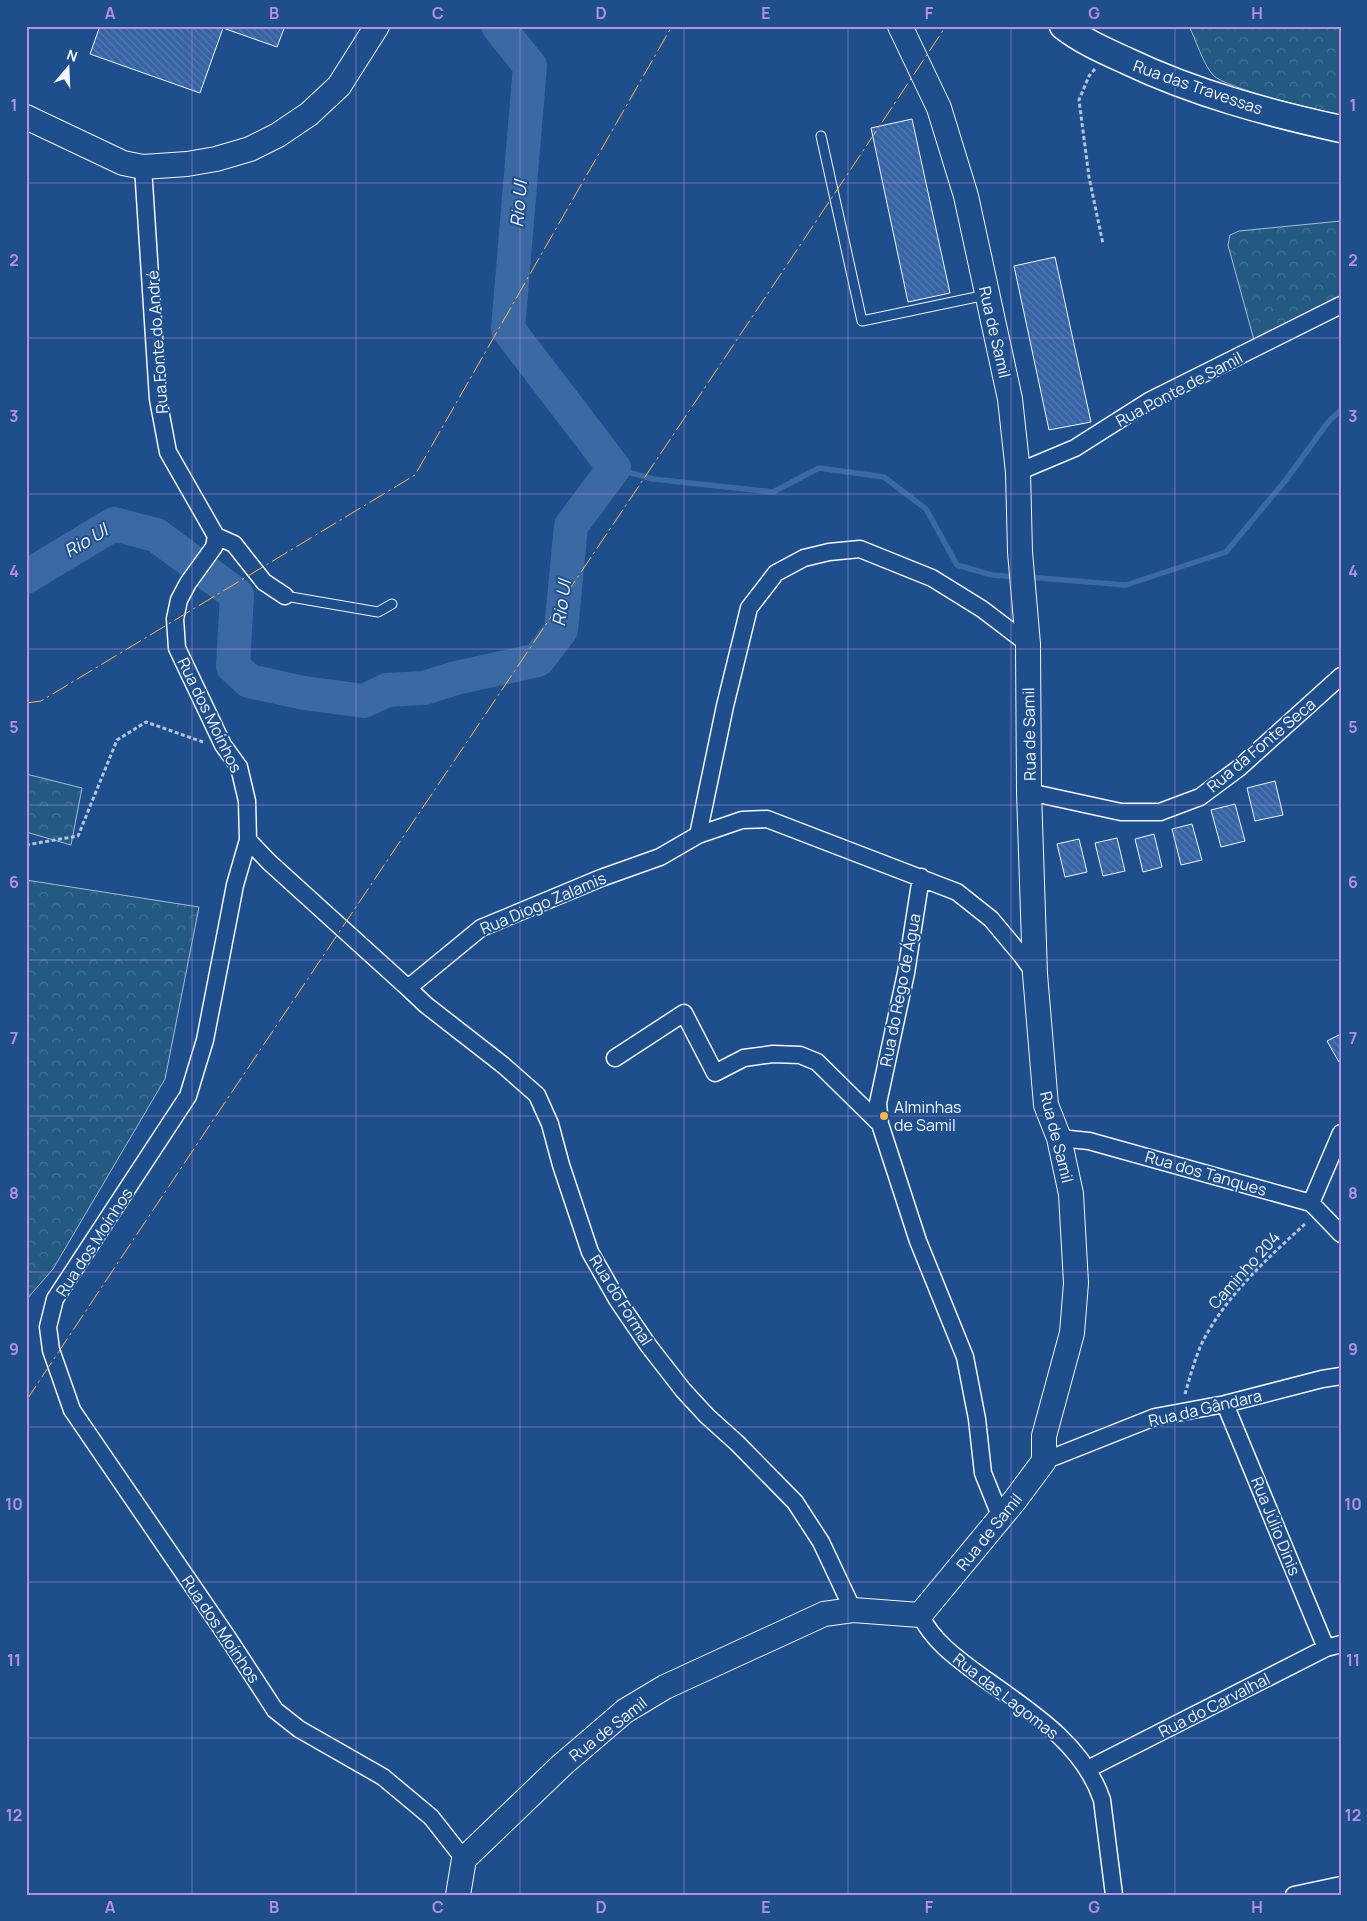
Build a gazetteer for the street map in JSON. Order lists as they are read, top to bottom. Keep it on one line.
{"streets":{"main road":["Rua das Travessas"],"street":["Rua de Samil","Rua Fonte do André","Rua Ponte de Samil","Rua dos Moínhos","Rua da Fonte Seca","Rua Diogo Zalamis","Rua do Rego de Água","Rua dos Tanques","Rua do Formal","Rua da Gândara","Rua Júlio Dinis","Rua das Lagomas","Rua do Carvalhal"],"path":["Caminho 204"]},"crossings":[["Rua de Samil","Rua Ponte de Samil"],["Rua de Samil","Rua dos Moínhos"],["Rua de Samil","Rua da Fonte Seca"],["Rua de Samil","Rua do Rego de Água"],["Rua de Samil","Rua dos Tanques"],["Rua de Samil","Rua do Formal"],["Rua de Samil","Rua da Gândara"],["Rua de Samil","Rua das Lagomas"],["Rua Fonte do André","Rua dos Moínhos"],["Rua Diogo Zalamis","Rua do Formal"],["Rua dos Tanques","Caminho 204"],["Caminho 204","Rua da Gândara"],["Rua da Gândara","Rua Júlio Dinis"],["Rua Júlio Dinis","Rua do Carvalhal"],["Rua das Lagomas","Rua do Carvalhal"]],"water":["Rio Ul"],"places":["Alminhas de Samil"],"north":"top","grid":{"columns":["A","B","C","D","E","F","G","H"],"rows":["1","2","3","4","5","6","7","8","9","10","11","12"]}}
